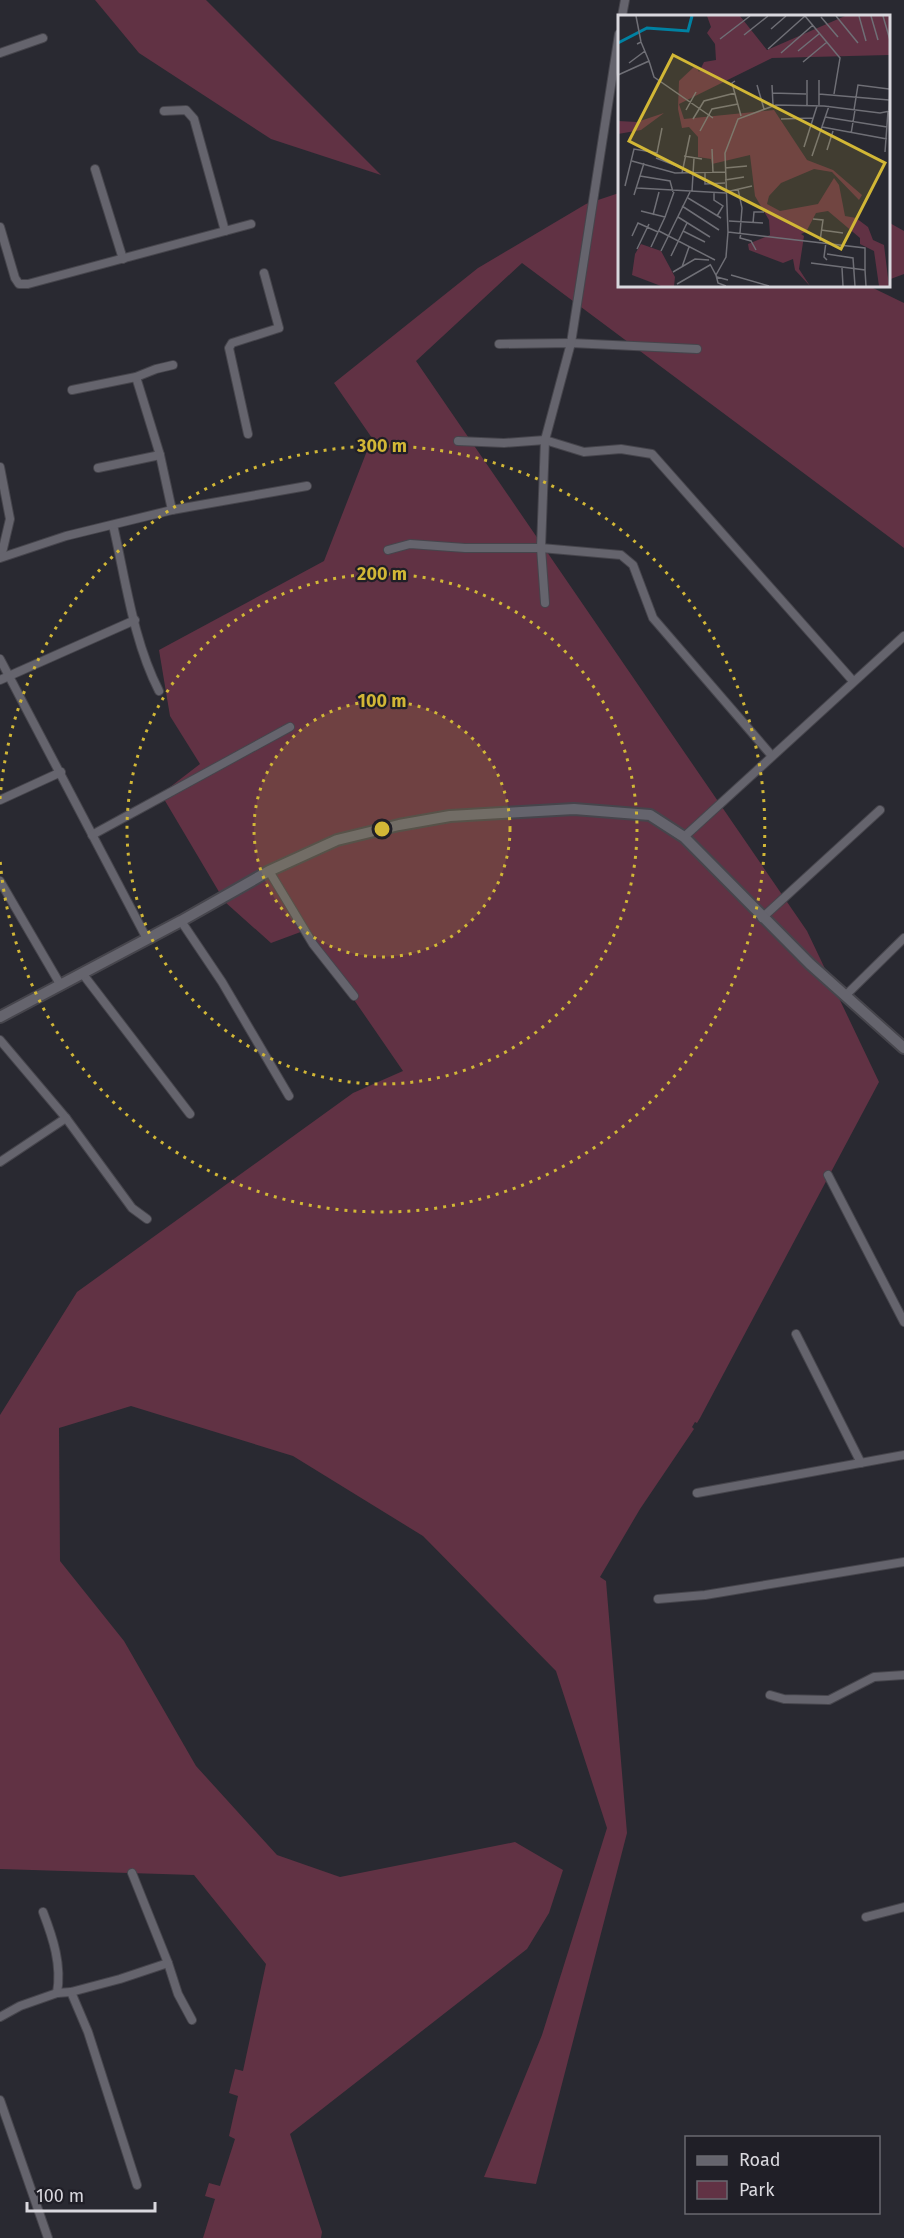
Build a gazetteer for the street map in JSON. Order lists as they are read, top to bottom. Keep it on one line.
{"legend":["Road","Park"],"scale_bar":"100 m","rings":["300 m","200 m","100 m"]}
